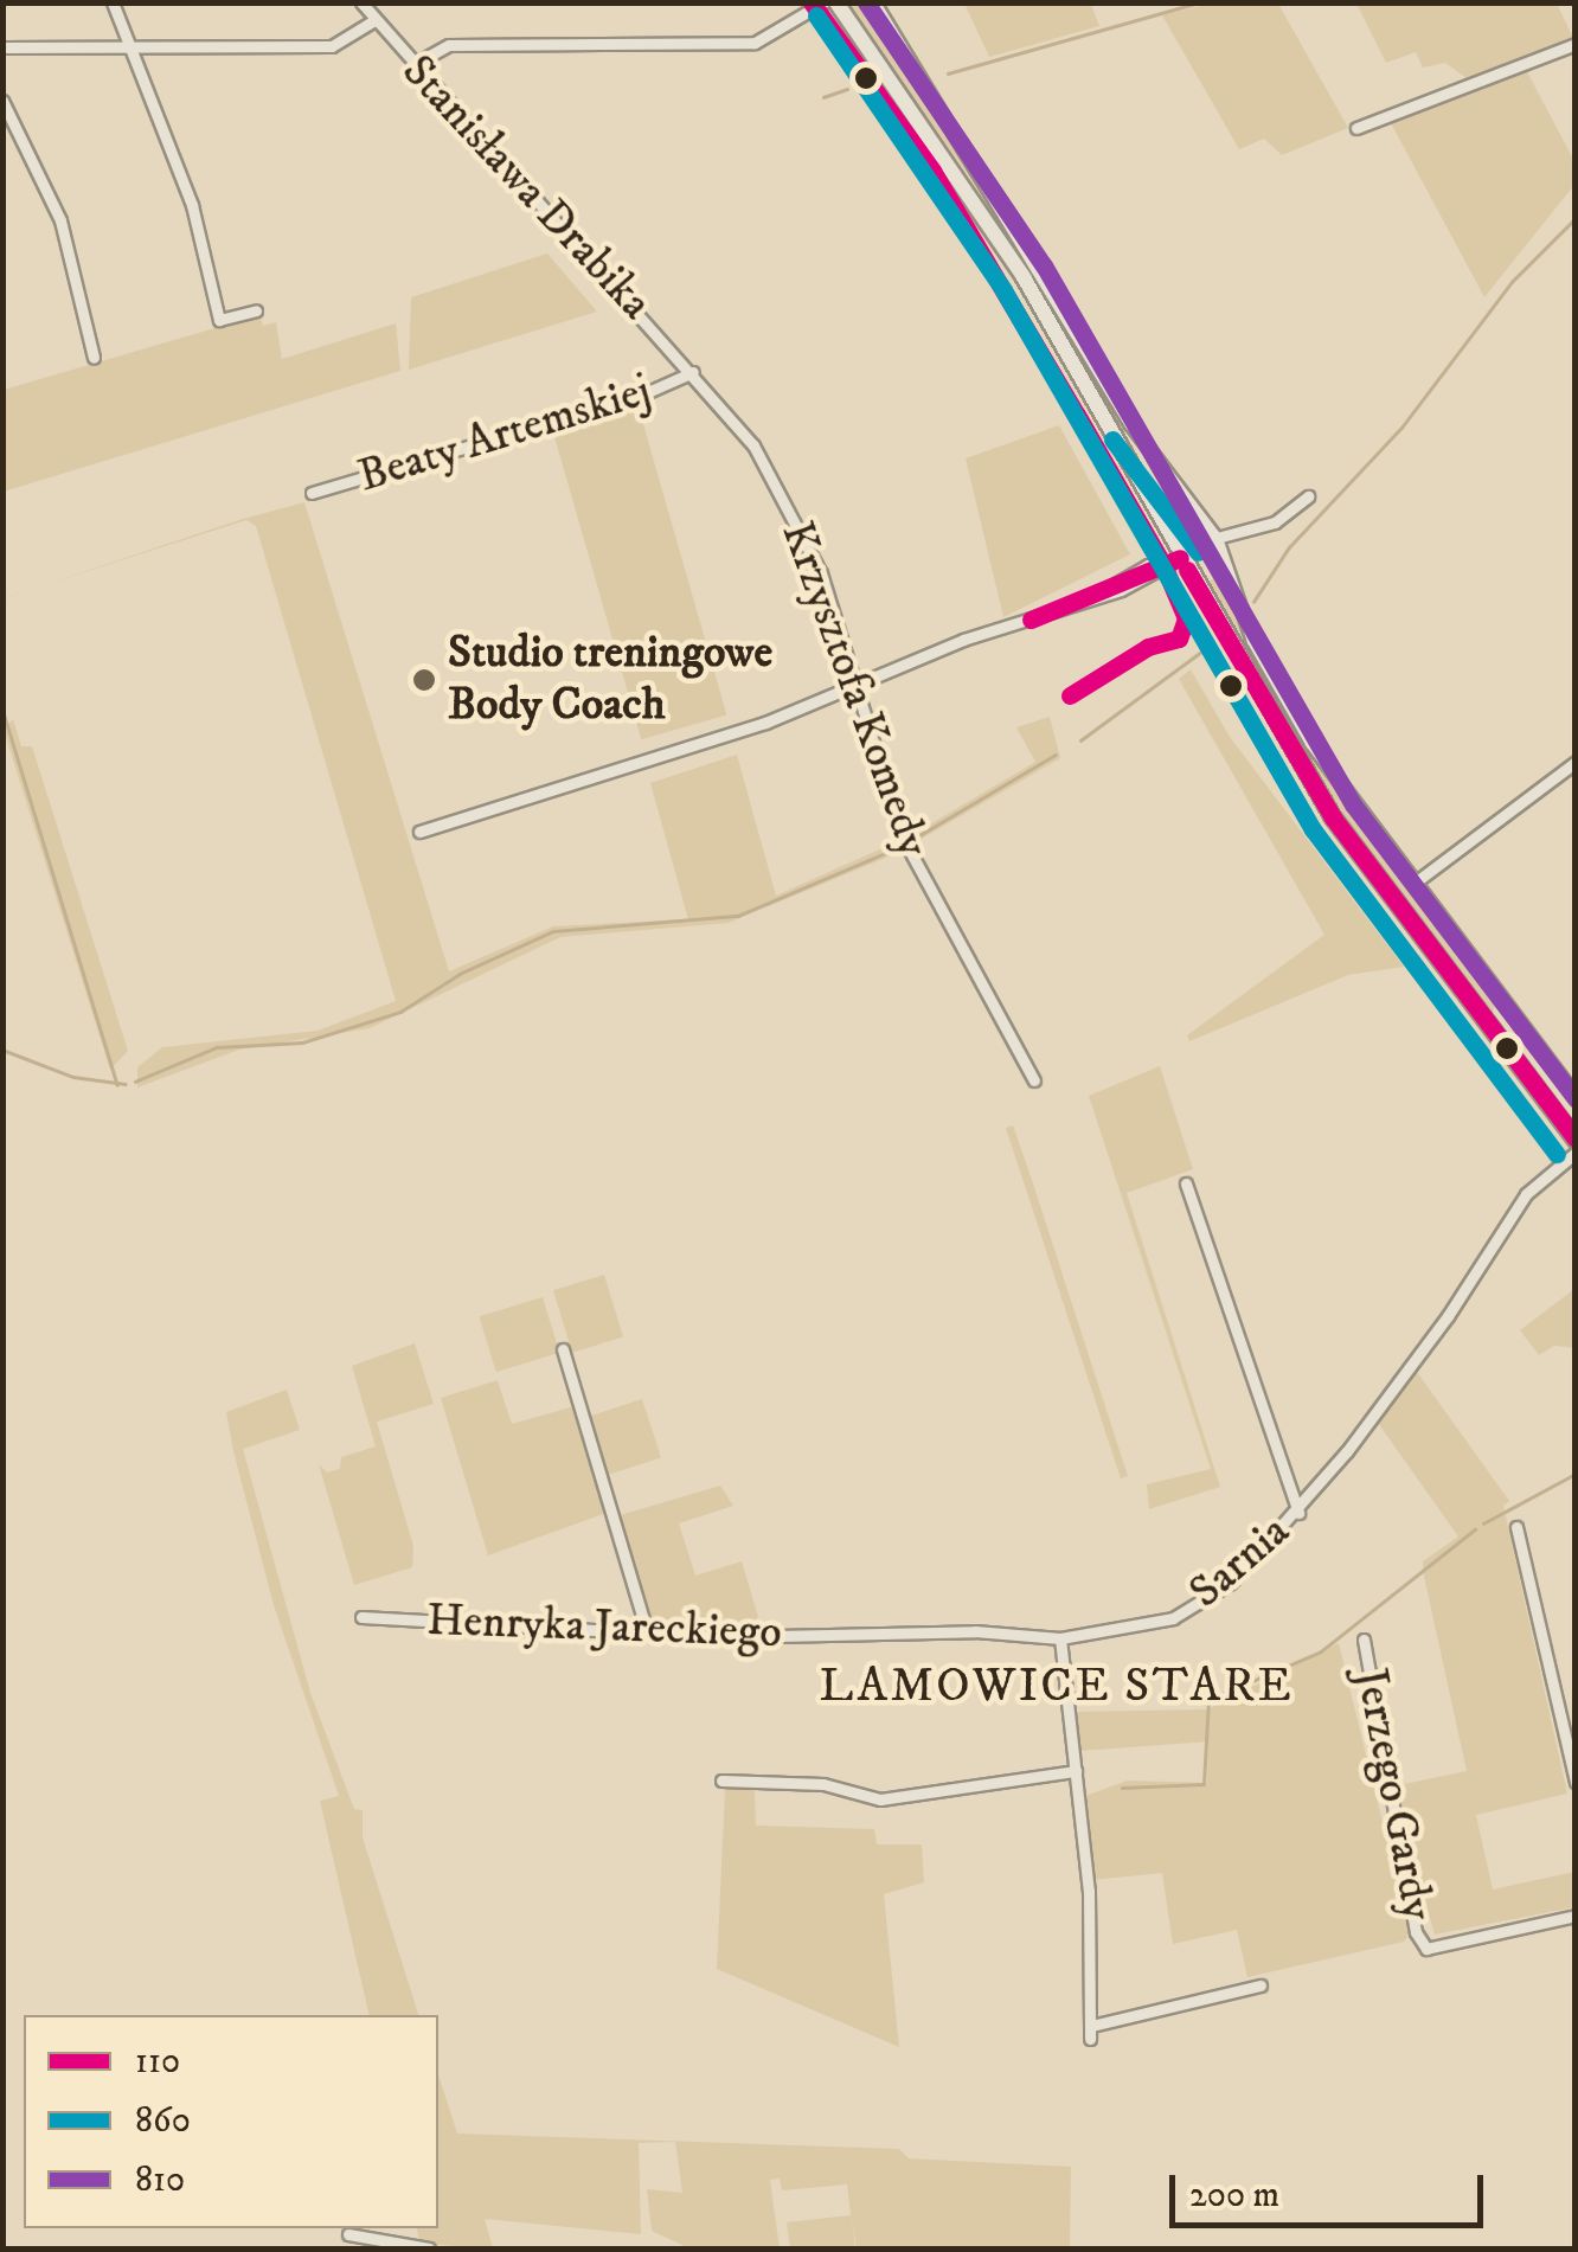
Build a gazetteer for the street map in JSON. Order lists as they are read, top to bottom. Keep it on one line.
{"streets":{"street":["Stanisława Drabika","Beaty Artemskiej","Krzysztofa Komedy","Sarnia","Henryka Jareckiego","Jerzego Gardy"]},"crossings":[["Stanisława Drabika","Beaty Artemskiej"],["Stanisława Drabika","Krzysztofa Komedy"],["Beaty Artemskiej","Krzysztofa Komedy"],["Sarnia","Henryka Jareckiego"]],"districts":["LAMOWICE STARE"],"places":["Studio treningowe Body Coach"],"lines":["transit line 110","transit line 810","transit line 860"],"legend":["110","860","810"],"scale_bar":"200 m"}
